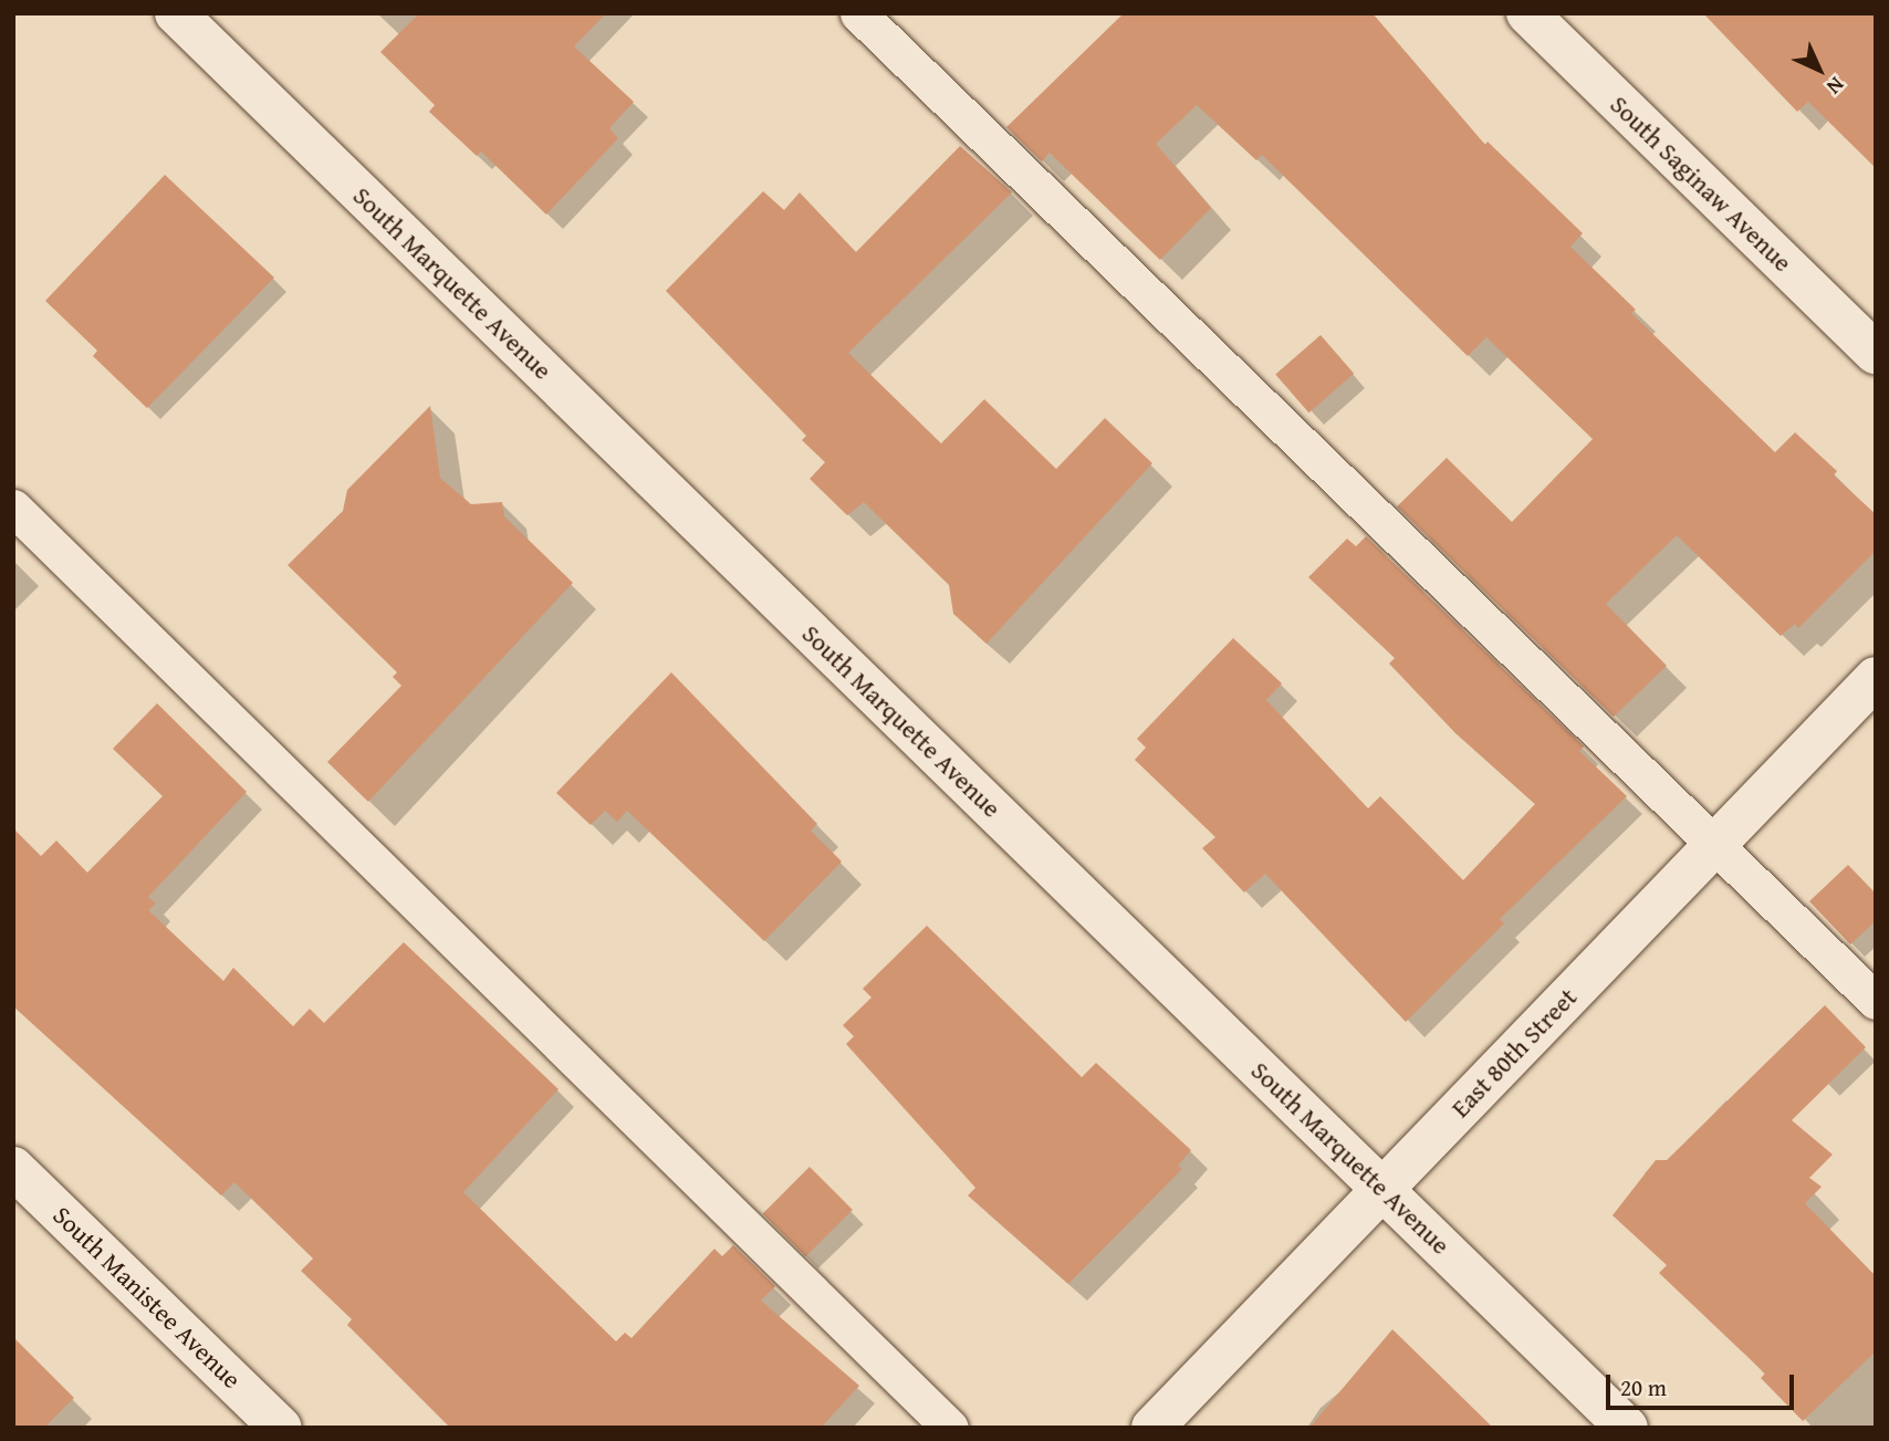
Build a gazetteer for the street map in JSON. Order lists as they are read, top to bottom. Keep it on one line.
{"streets":{"street":["South Saginaw Avenue","South Marquette Avenue","East 80th Street","South Manistee Avenue"]},"crossings":[["South Marquette Avenue","East 80th Street"]],"scale_bar":"20 m","north":"bottom right"}
